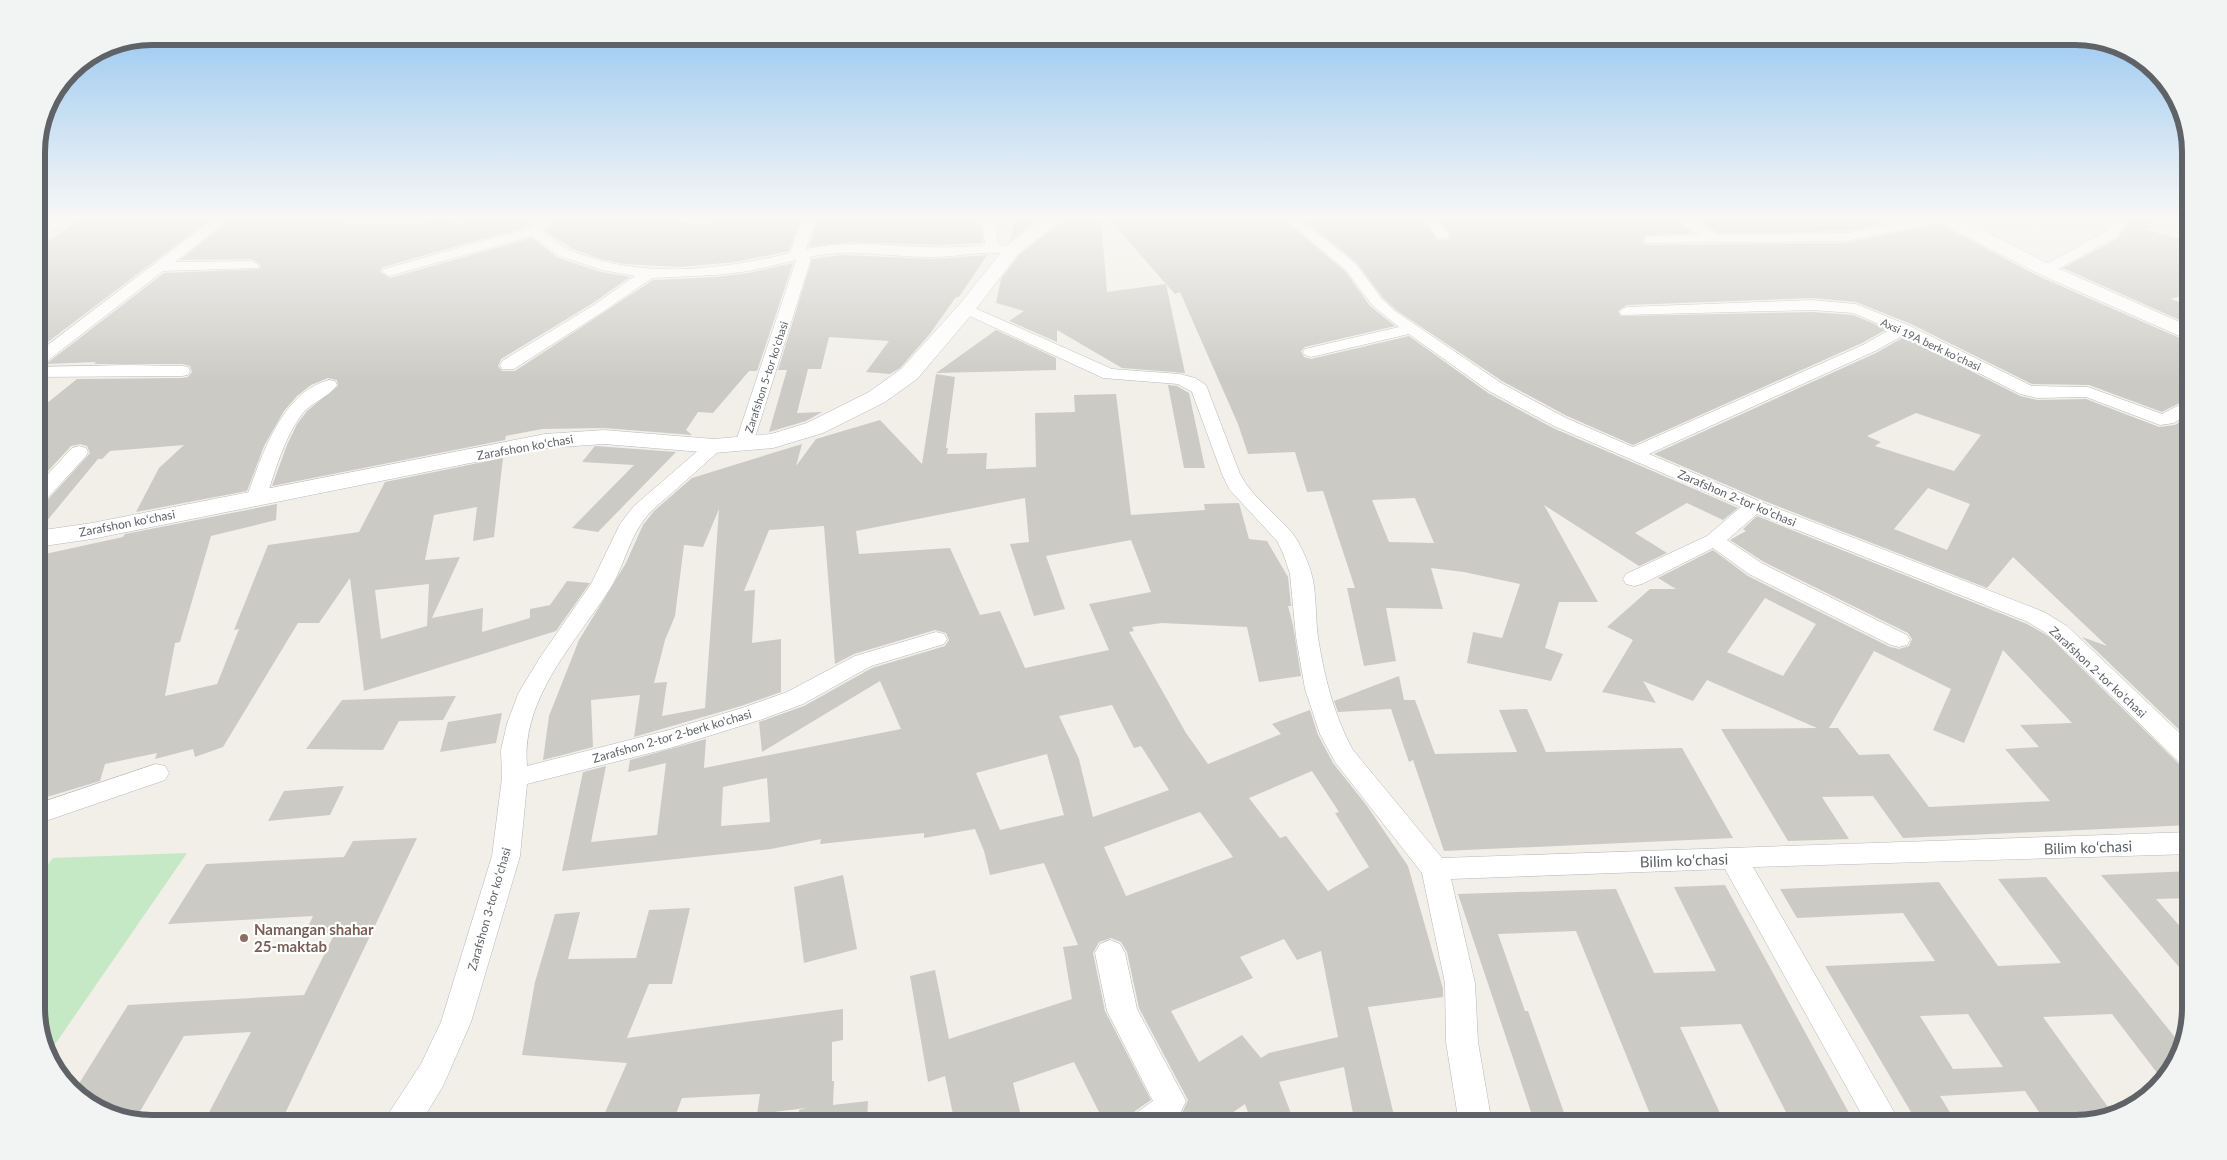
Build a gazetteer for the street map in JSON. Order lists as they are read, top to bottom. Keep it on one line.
{"streets":{"street":["Аxsi 19А berk koʼchasi","Zarafshon 5-tor koʻchasi","Zarafshon koʻchasi","Zarafshon 2-tor koʼchasi","Zarafshon 2-tor 2-berk ko'chasi","Bilim koʻchasi","Zarafshon 3-tor koʻchasi"]},"crossings":[["Zarafshon 5-tor koʻchasi","Zarafshon koʻchasi"],["Zarafshon koʻchasi","Zarafshon 3-tor koʻchasi"],["Zarafshon 2-tor 2-berk ko'chasi","Zarafshon 3-tor koʻchasi"]],"places":["Namangan shahar 25-maktab"]}
